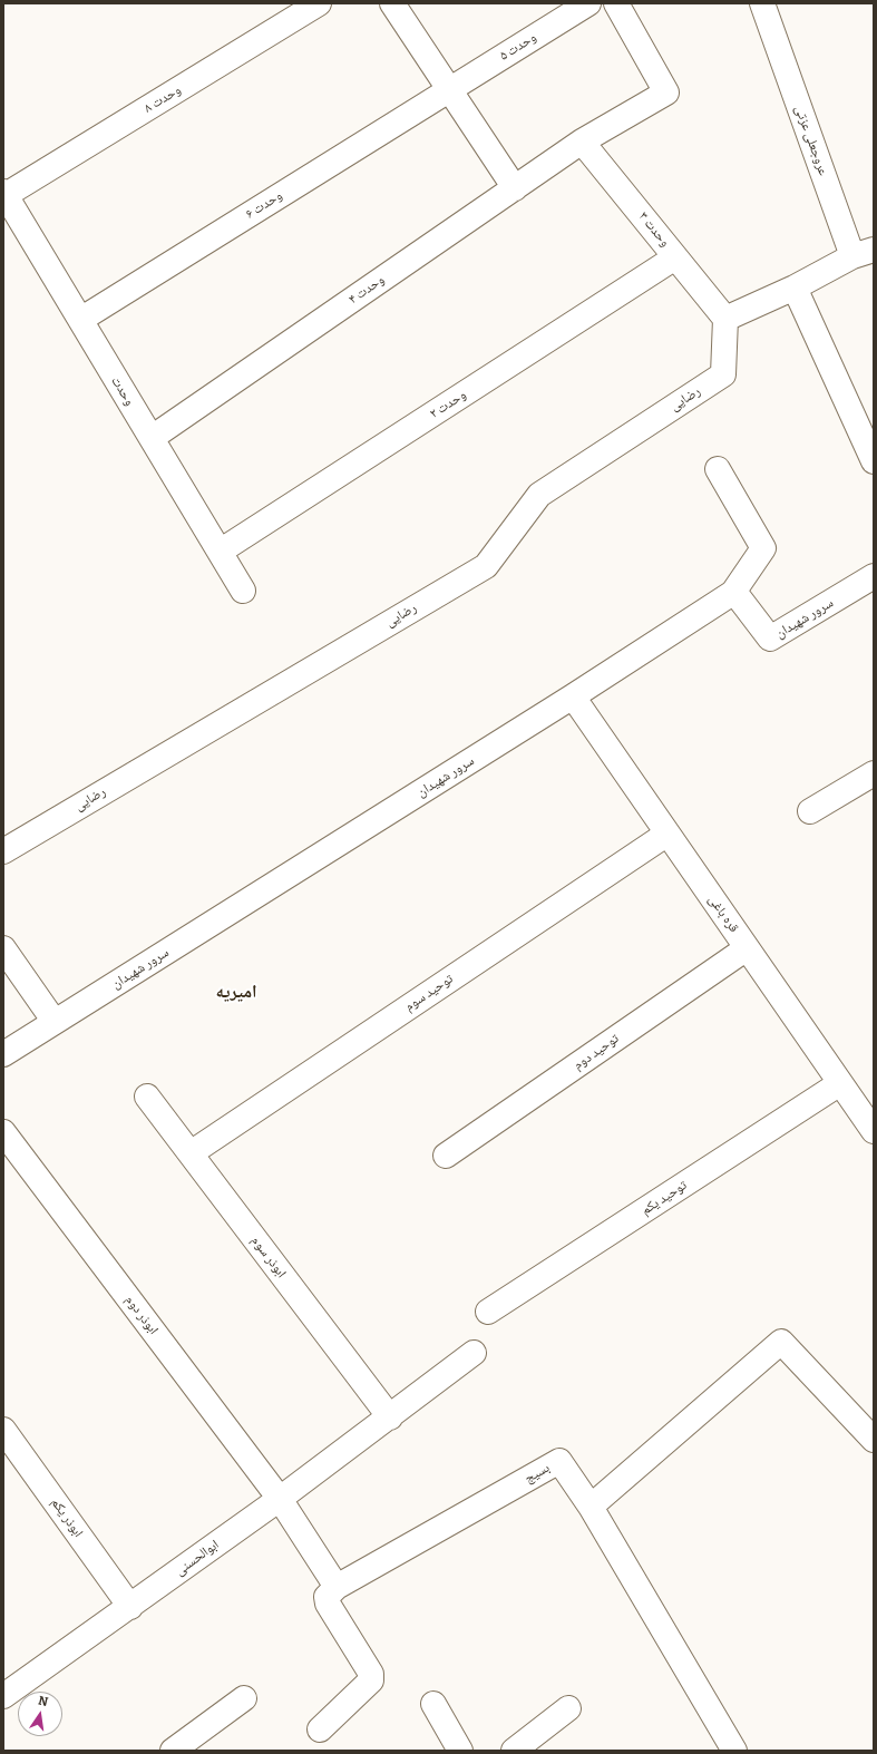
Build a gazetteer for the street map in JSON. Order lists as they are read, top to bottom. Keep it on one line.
{"streets":{"street":["وحدت ۵","وحدت ۸","عروجعلی عزتی","وحدت ۶","وحدت ۳","وحدت ۴","وحدت","رضایی","وحدت ۲","سرور شهیدان","قره باغی","توحید سوم","توحید دوم","توحید یکم","ابوذر سوم","ابوذر دوم","بسیج","ابوذر یکم","ابوالحسنی"]},"crossings":[["وحدت ۵","وحدت ۶"],["وحدت ۸","وحدت"],["وحدت ۶","وحدت"],["وحدت ۳","وحدت ۴"],["وحدت ۳","رضایی"],["وحدت ۳","وحدت ۲"],["وحدت ۴","وحدت"],["وحدت","وحدت ۲"],["سرور شهیدان","قره باغی"],["قره باغی","توحید سوم"],["قره باغی","توحید دوم"],["قره باغی","توحید یکم"],["توحید سوم","ابوذر سوم"],["ابوذر سوم","ابوالحسنی"],["ابوذر دوم","ابوالحسنی"],["ابوذر یکم","ابوالحسنی"]],"districts":["امیریه"],"north":"top"}
